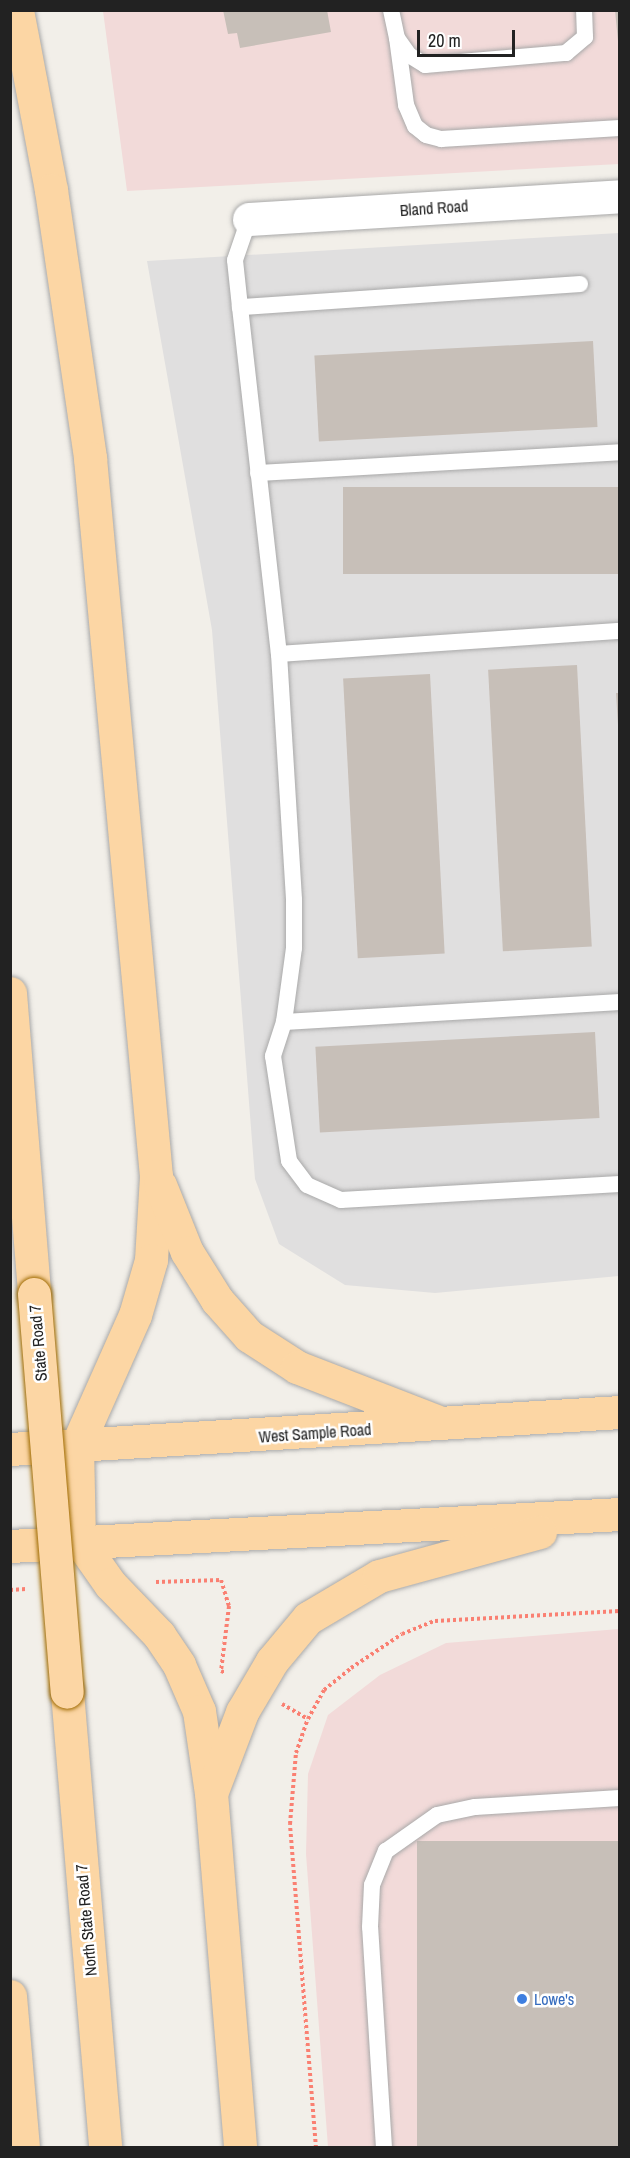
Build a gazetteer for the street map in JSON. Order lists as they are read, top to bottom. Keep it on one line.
{"streets":{"main road":["State Road 7","West Sample Road","North State Road 7"],"street":["Bland Road"]},"crossings":[["State Road 7","North State Road 7"]],"places":["Lowe's"],"scale_bar":"20 m"}
